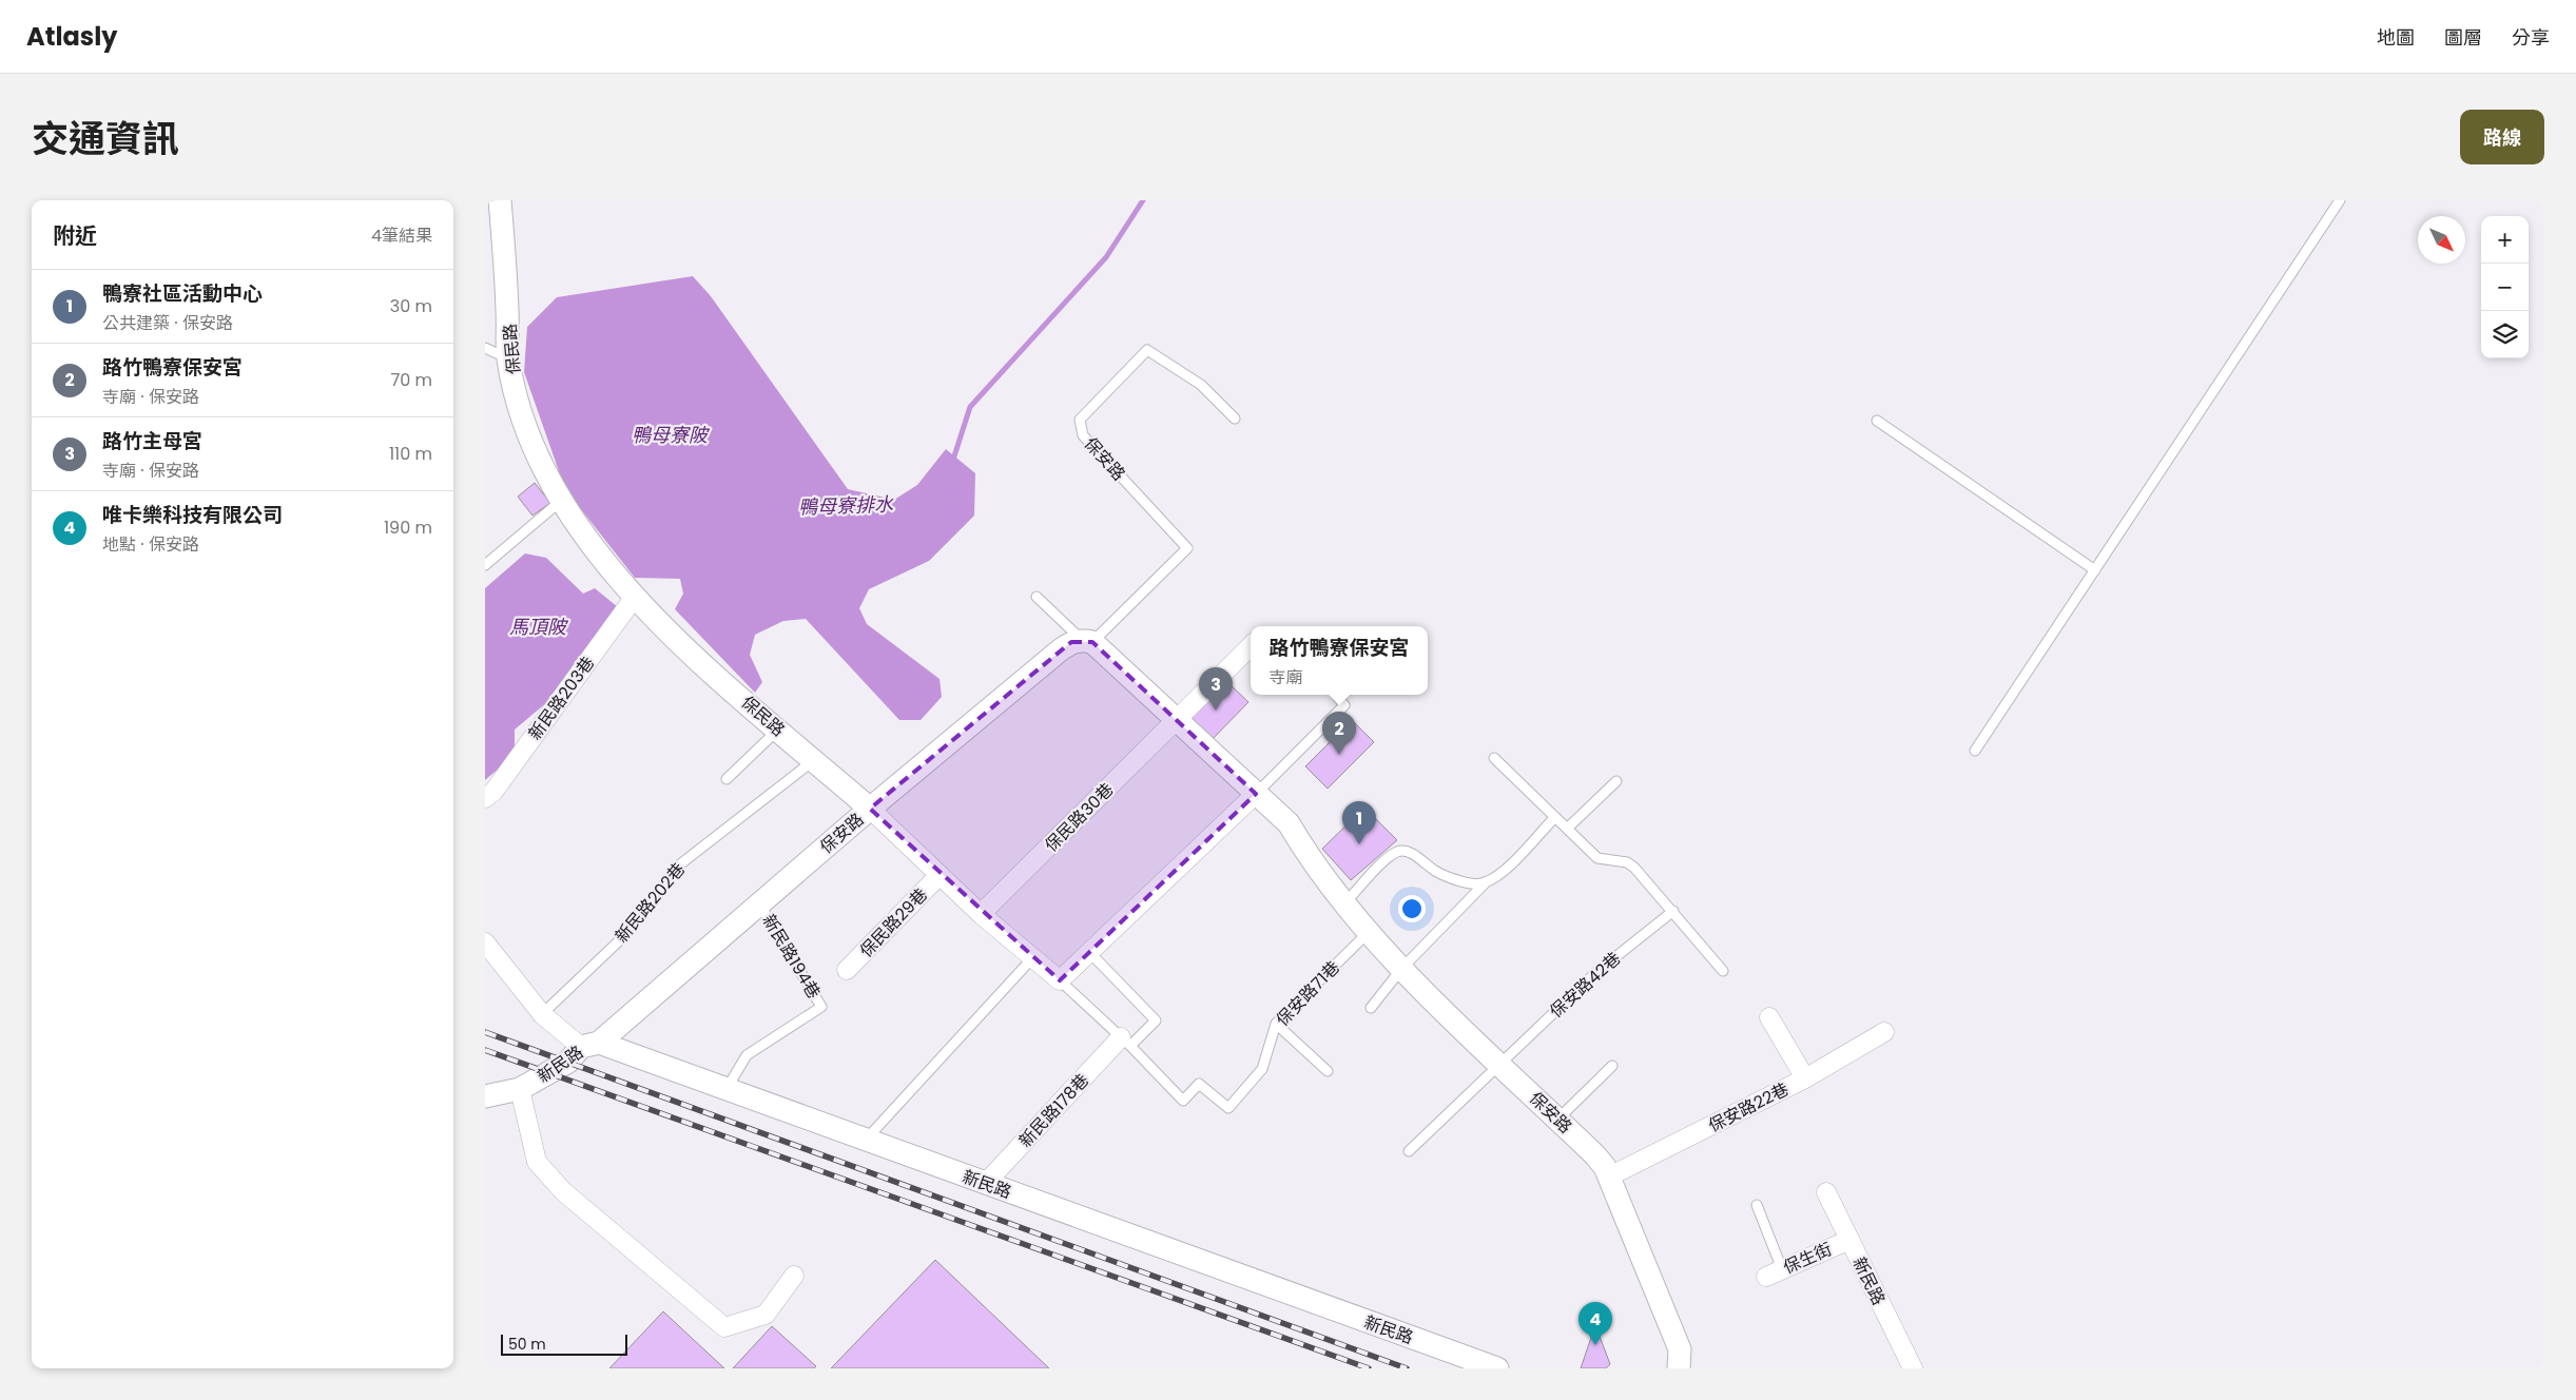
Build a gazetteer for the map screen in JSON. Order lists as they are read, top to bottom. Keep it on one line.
{"streets":{"street":["保民路","保安路","新民路203巷","保民路30巷","保民路29巷","新民路","保安路22巷","新民路178巷","保生街"],"lane":["新民路202巷","新民路194巷","保安路42巷","保安路71巷"]},"crossings":[["保民路","保安路"],["保民路","新民路203巷"],["保民路","保民路30巷"],["保民路","新民路202巷"],["保民路","保民路29巷"],["保安路","保民路30巷"],["保安路","新民路194巷"],["保安路","保安路42巷"],["保安路","保安路71巷"],["保安路","新民路"],["保安路","保安路22巷"],["新民路194巷","新民路"],["保安路71巷","新民路178巷"],["新民路","新民路178巷"],["新民路","保生街"]],"water":["鴨母寮陂","鴨母寮排水","馬頂陂"],"scale_bar":"50 m","north":"bottom right","page":{"header":"Atlasly","nav":["地圖","圖層","分享"],"title":"交通資訊","buttons":"路線","heading":["附近","4筆結果"],"map_buttons":["+","−"],"list":[{"mark":"1","name":"鴨寮社區活動中心","note":"公共建築 · 保安路","value":"30 m"},{"mark":"2","name":"路竹鴨寮保安宮","note":"寺廟 · 保安路","value":"70 m"},{"mark":"3","name":"路竹主母宮","note":"寺廟 · 保安路","value":"110 m"},{"mark":"4","name":"唯卡樂科技有限公司","note":"地點 · 保安路","value":"190 m"}],"popup":["路竹鴨寮保安宮","寺廟"],"pins":["3","2","1","4"],"scale":"50 m"}}
